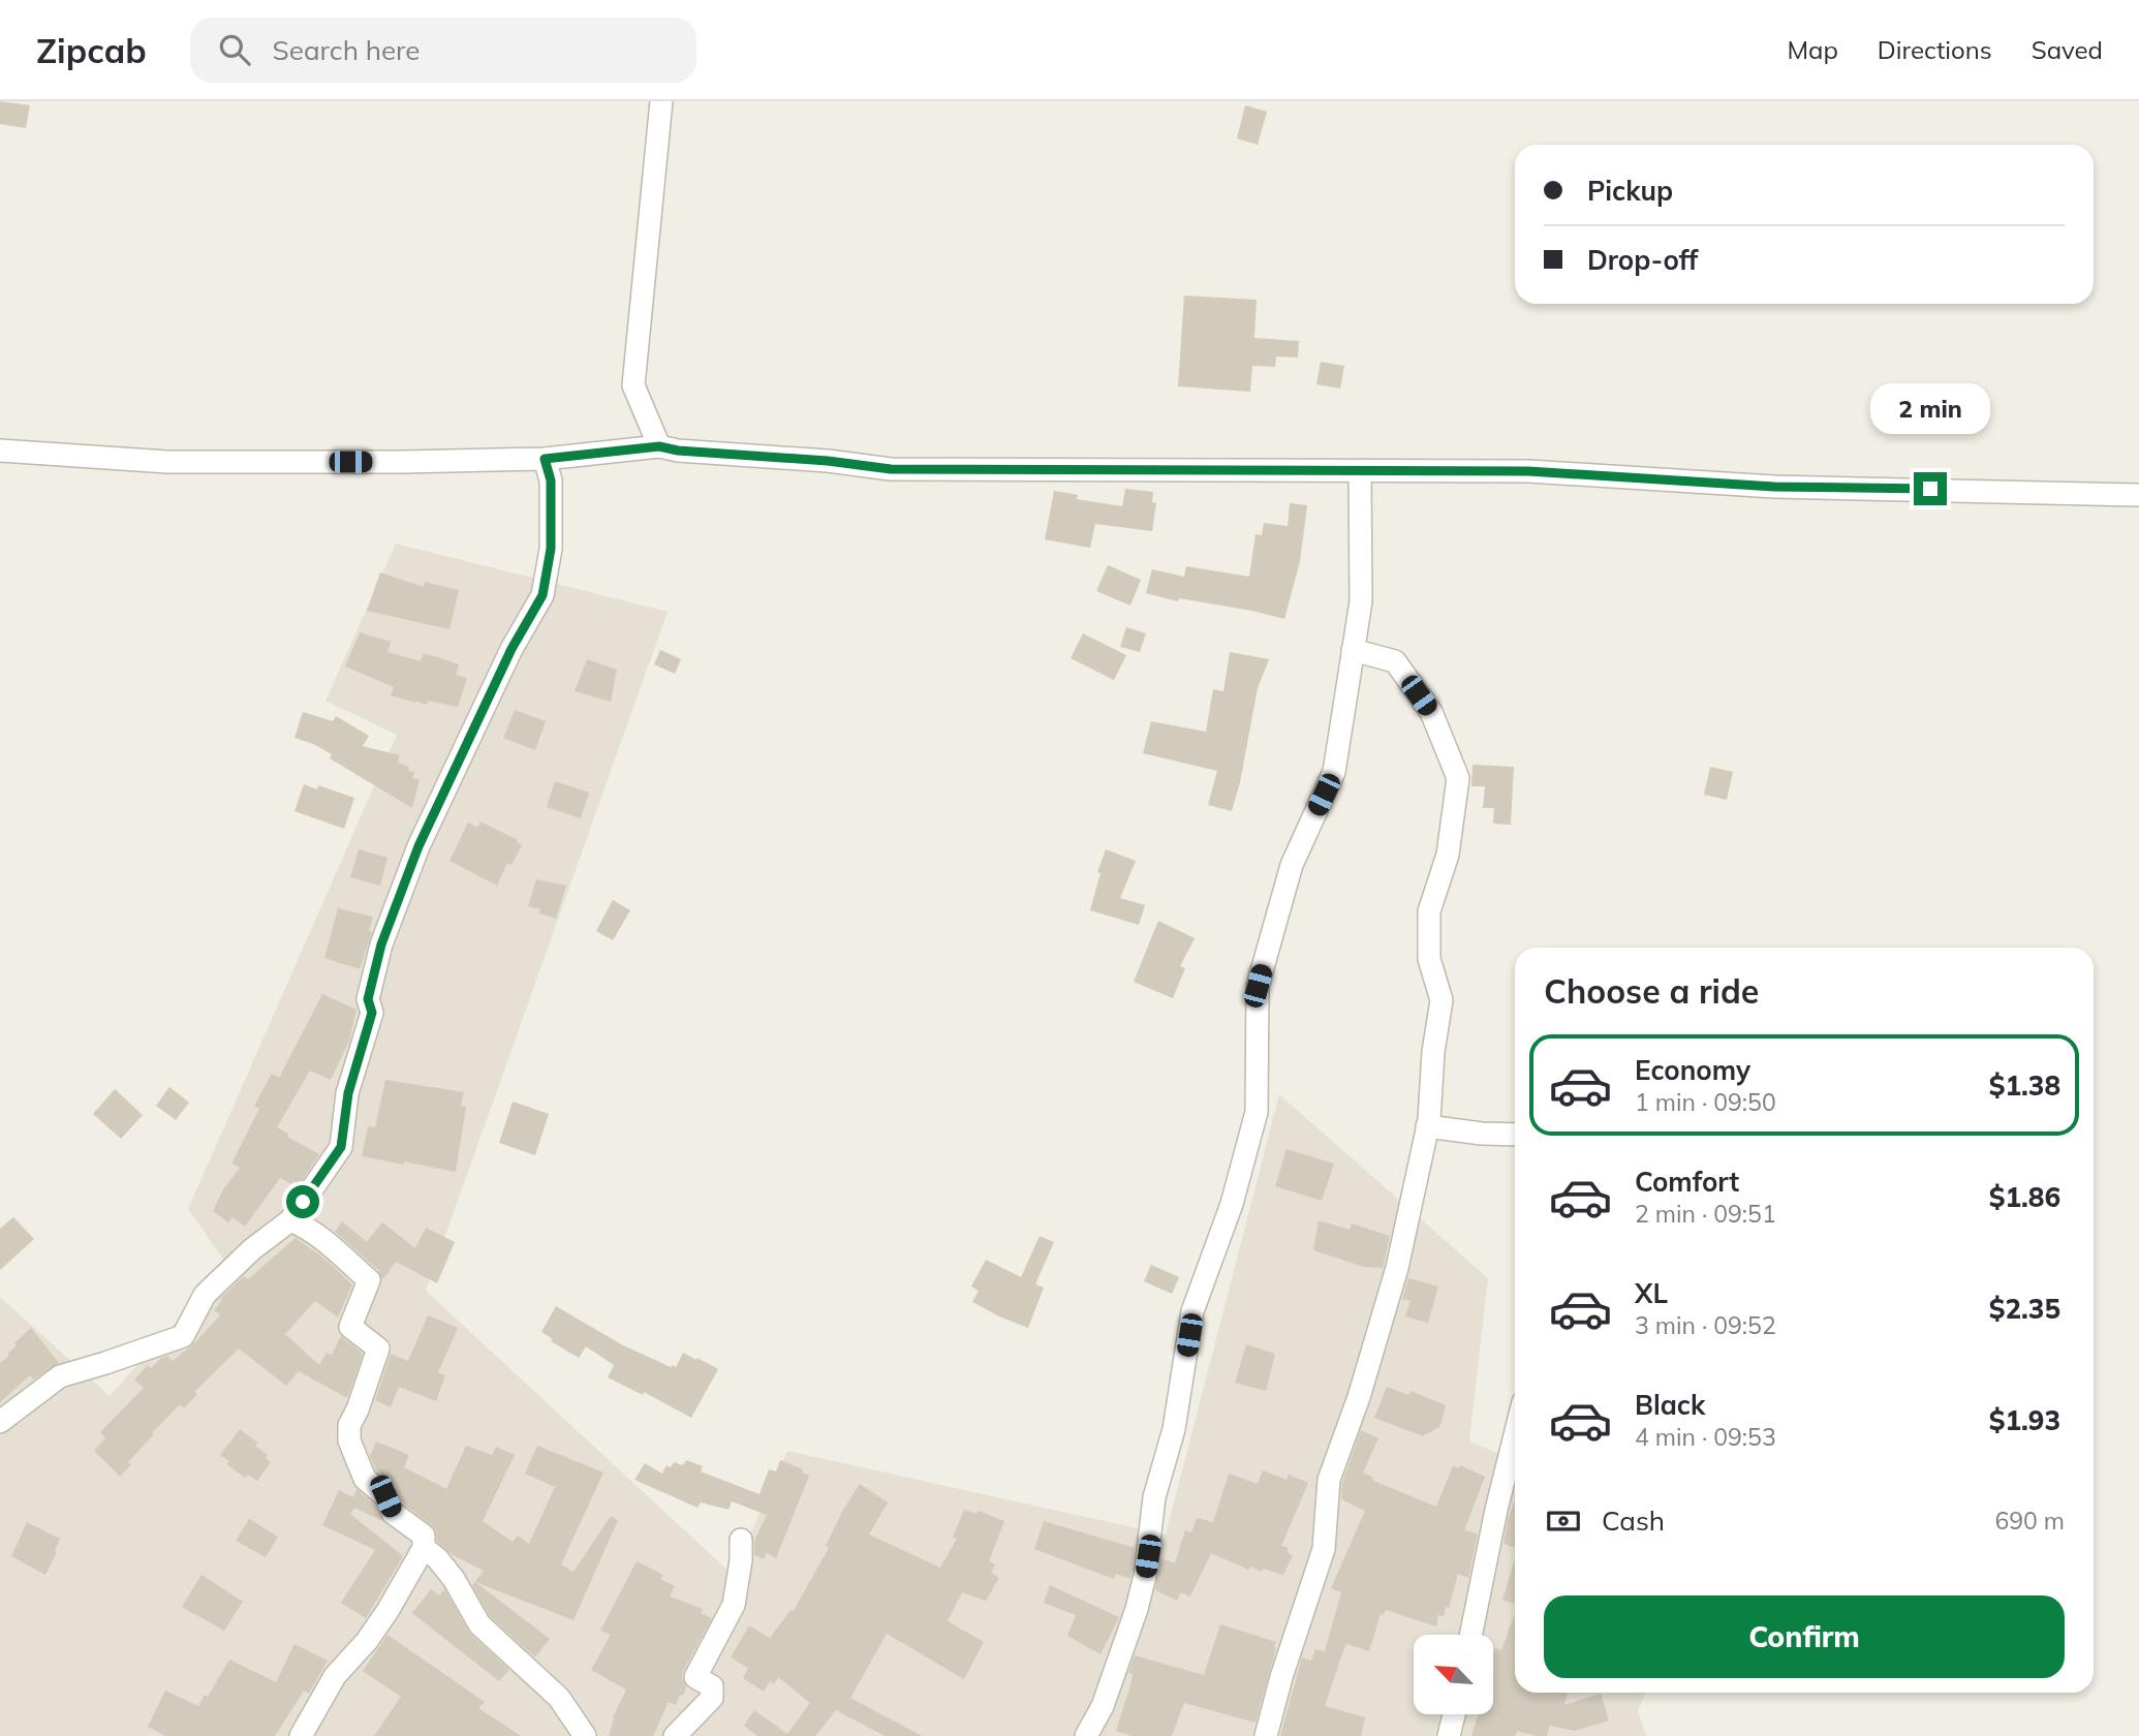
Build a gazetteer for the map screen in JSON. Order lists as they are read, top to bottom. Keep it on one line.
{"north":"top left","page":{"header":"Zipcab","search":"Search here","nav":["Map","Directions","Saved"],"banner":["Pickup","Drop-off"],"bubble":"2 min","heading":"Choose a ride","list":[{"name":"Economy","note":"1 min · 09:50","value":"$1.38"},{"name":"Comfort","note":"2 min · 09:51","value":"$1.86"},{"name":"XL","note":"3 min · 09:52","value":"$2.35"},{"name":"Black","note":"4 min · 09:53","value":"$1.93"}],"pay":["Cash","690 m"],"buttons":"Confirm"}}
